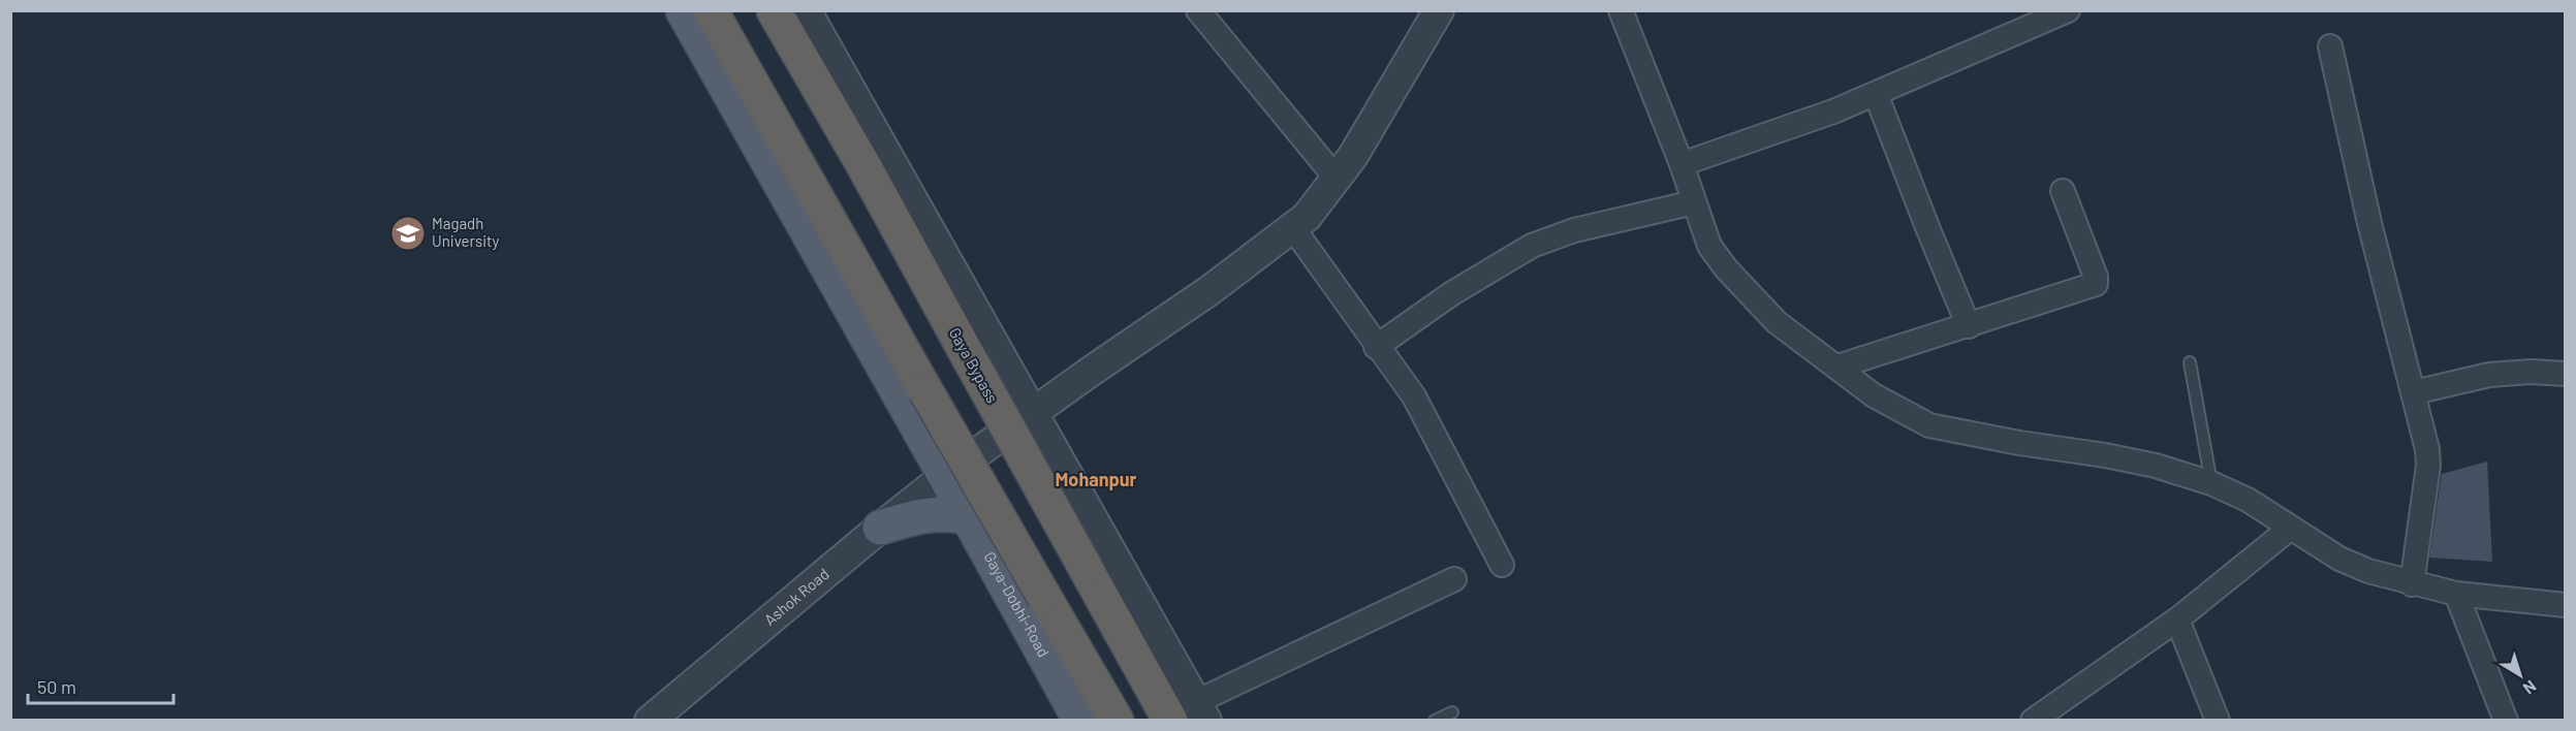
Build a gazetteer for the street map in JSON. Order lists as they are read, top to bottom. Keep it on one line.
{"streets":{"highway":["Gaya Bypass"],"main road":["Gaya-Dobhi-Road"],"street":["Ashok Road"]},"crossings":[["Ashok Road","Gaya-Dobhi-Road"]],"districts":["Mohanpur"],"places":{"school or university":["Magadh University"]},"scale_bar":"50 m","north":"bottom right"}
